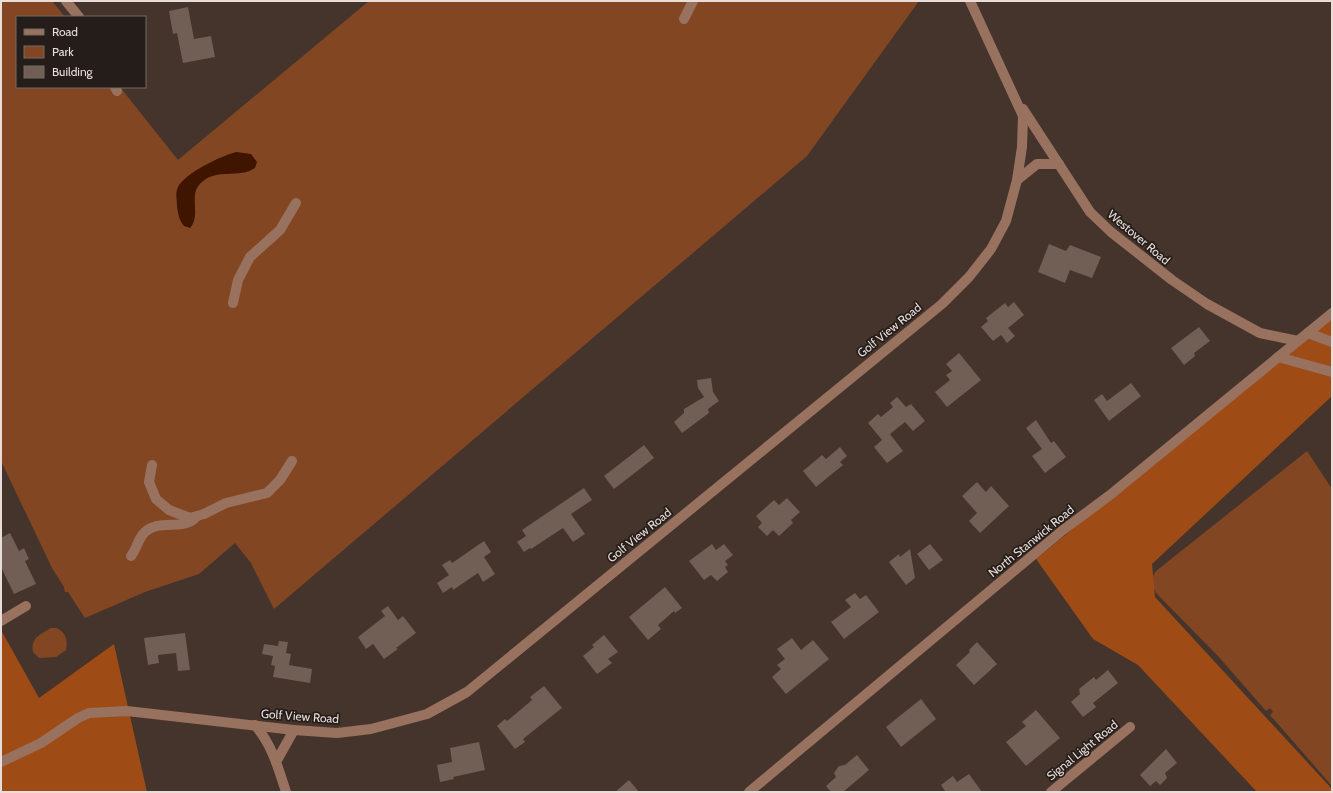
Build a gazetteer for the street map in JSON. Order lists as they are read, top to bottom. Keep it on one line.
{"streets":{"street":["Westover Road","Golf View Road","North Stanwick Road","Signal Light Road"]},"crossings":[["Westover Road","Golf View Road"],["Westover Road","North Stanwick Road"]],"legend":["Road","Park","Building"]}
